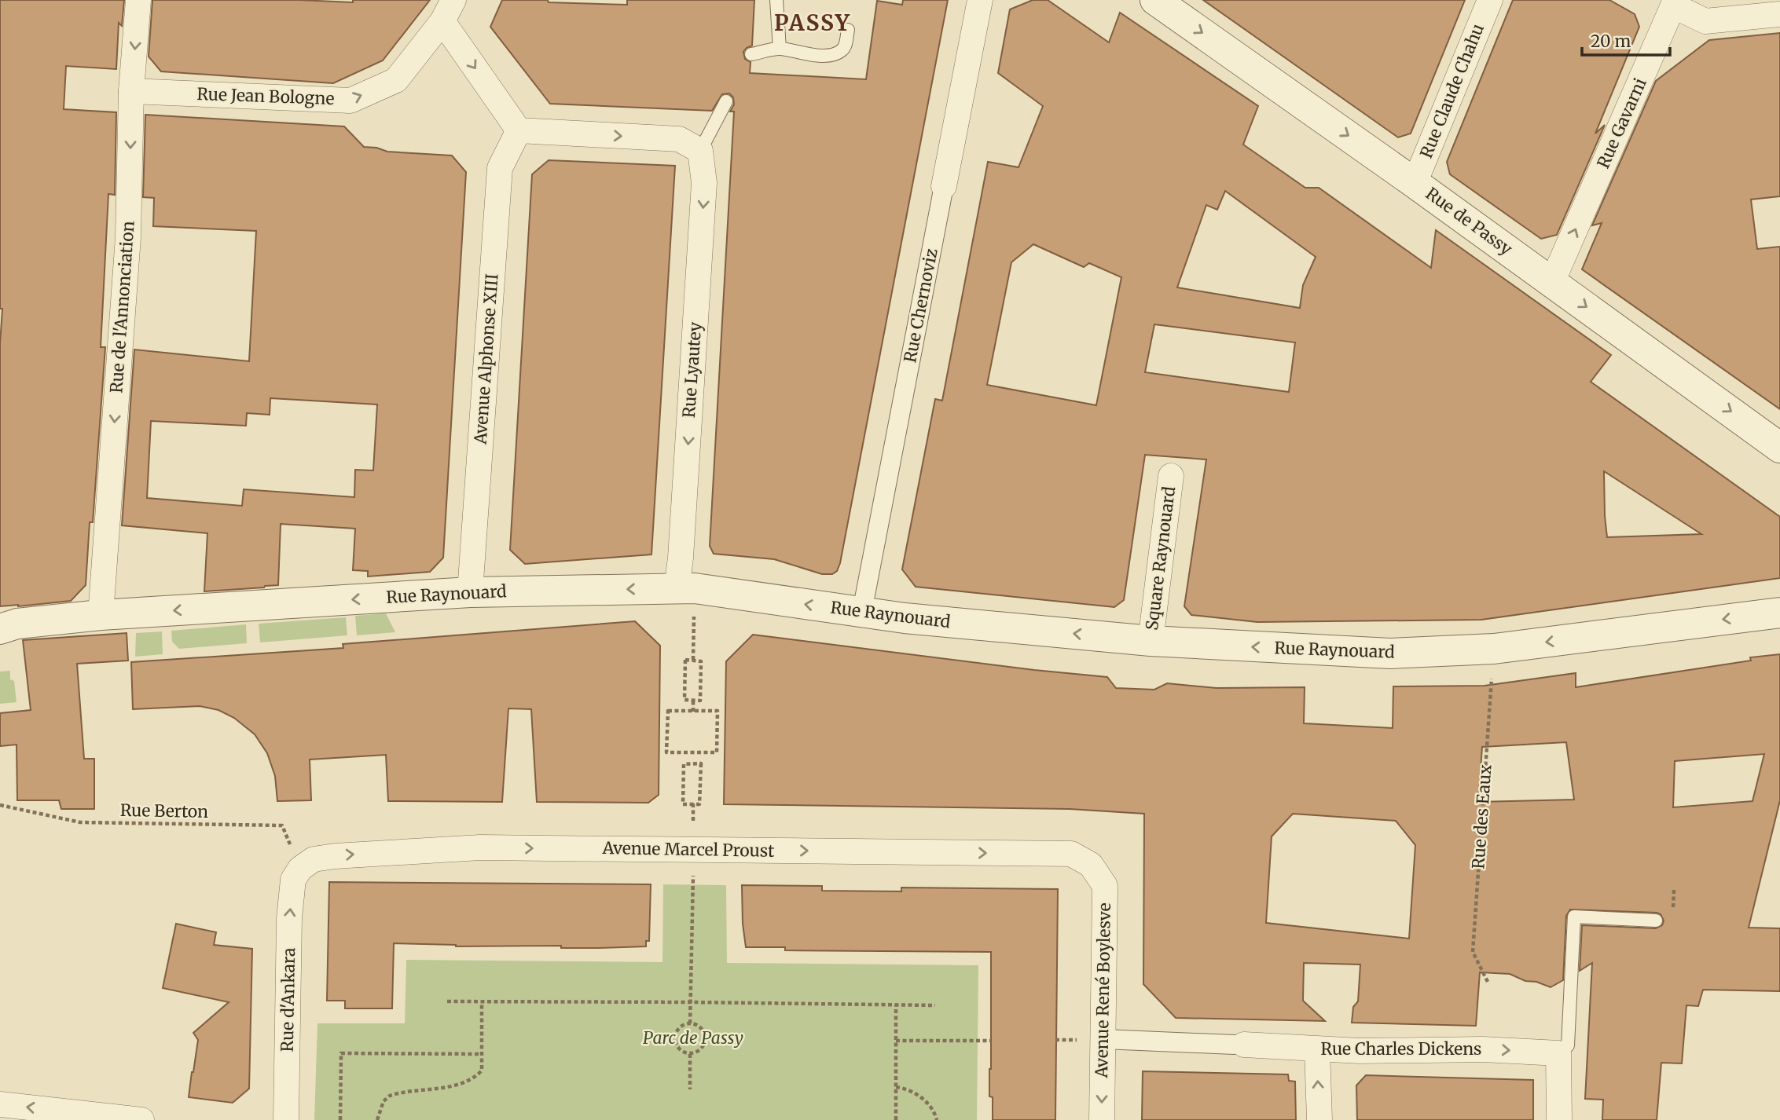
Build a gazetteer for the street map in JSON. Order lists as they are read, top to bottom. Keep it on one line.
{"streets":{"street":["Rue Claude Chahu","Rue Jean Bologne","Rue Gavarni","Rue de Passy","Rue Chernoviz","Rue de l'Annonciation","Avenue Alphonse XIII","Rue Lyautey","Square Raynouard","Rue Raynouard","Avenue Marcel Proust","Avenue René Boylesve","Rue d'Ankara","Rue Charles Dickens"],"path":["Rue Berton","Rue des Eaux"]},"crossings":[["Rue Claude Chahu","Rue de Passy"],["Rue Jean Bologne","Rue de l'Annonciation"],["Rue Gavarni","Rue de Passy"],["Rue Chernoviz","Rue Raynouard"],["Rue de l'Annonciation","Rue Raynouard"],["Avenue Alphonse XIII","Rue Raynouard"],["Rue Lyautey","Rue Raynouard"],["Square Raynouard","Rue Raynouard"],["Rue Raynouard","Rue des Eaux"],["Rue Berton","Avenue Marcel Proust"],["Rue Berton","Rue d'Ankara"],["Avenue Marcel Proust","Avenue René Boylesve"],["Avenue Marcel Proust","Rue d'Ankara"]],"one_way":["Rue Jean Bologne","Rue Gavarni","Rue de Passy","Rue de l'Annonciation","Rue Lyautey","Rue Raynouard","Avenue Marcel Proust","Rue d'Ankara","Rue Charles Dickens"],"districts":["PASSY"],"parks":["Parc de Passy"],"scale_bar":"20 m"}
